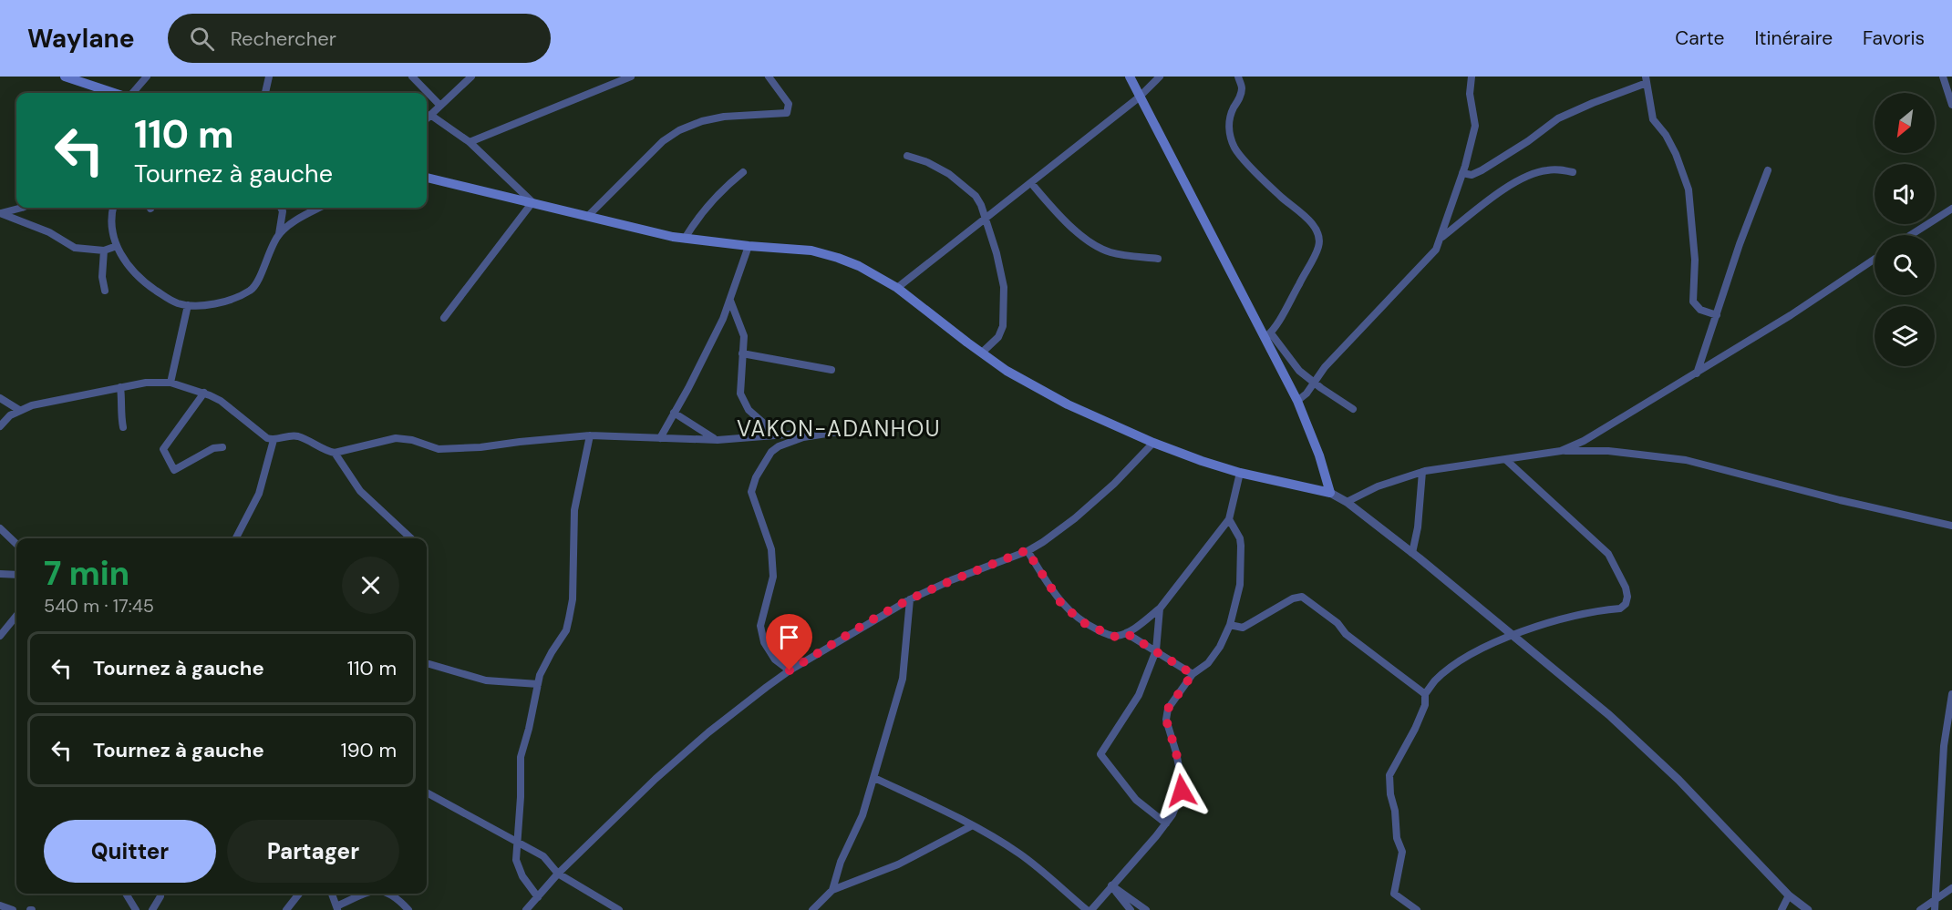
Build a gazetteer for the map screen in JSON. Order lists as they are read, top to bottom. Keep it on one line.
{"districts":["VAKON-ADANHOU"],"north":"bottom left","page":{"header":"Waylane","search":"Rechercher","nav":["Carte","Itinéraire","Favoris"],"turn":["110 m","Tournez à gauche"],"heading":["7 min","540 m · 17:45"],"list":[{"name":"Tournez à gauche","value":"110 m"},{"name":"Tournez à gauche","value":"190 m"}],"buttons":["Quitter","Partager"]}}
